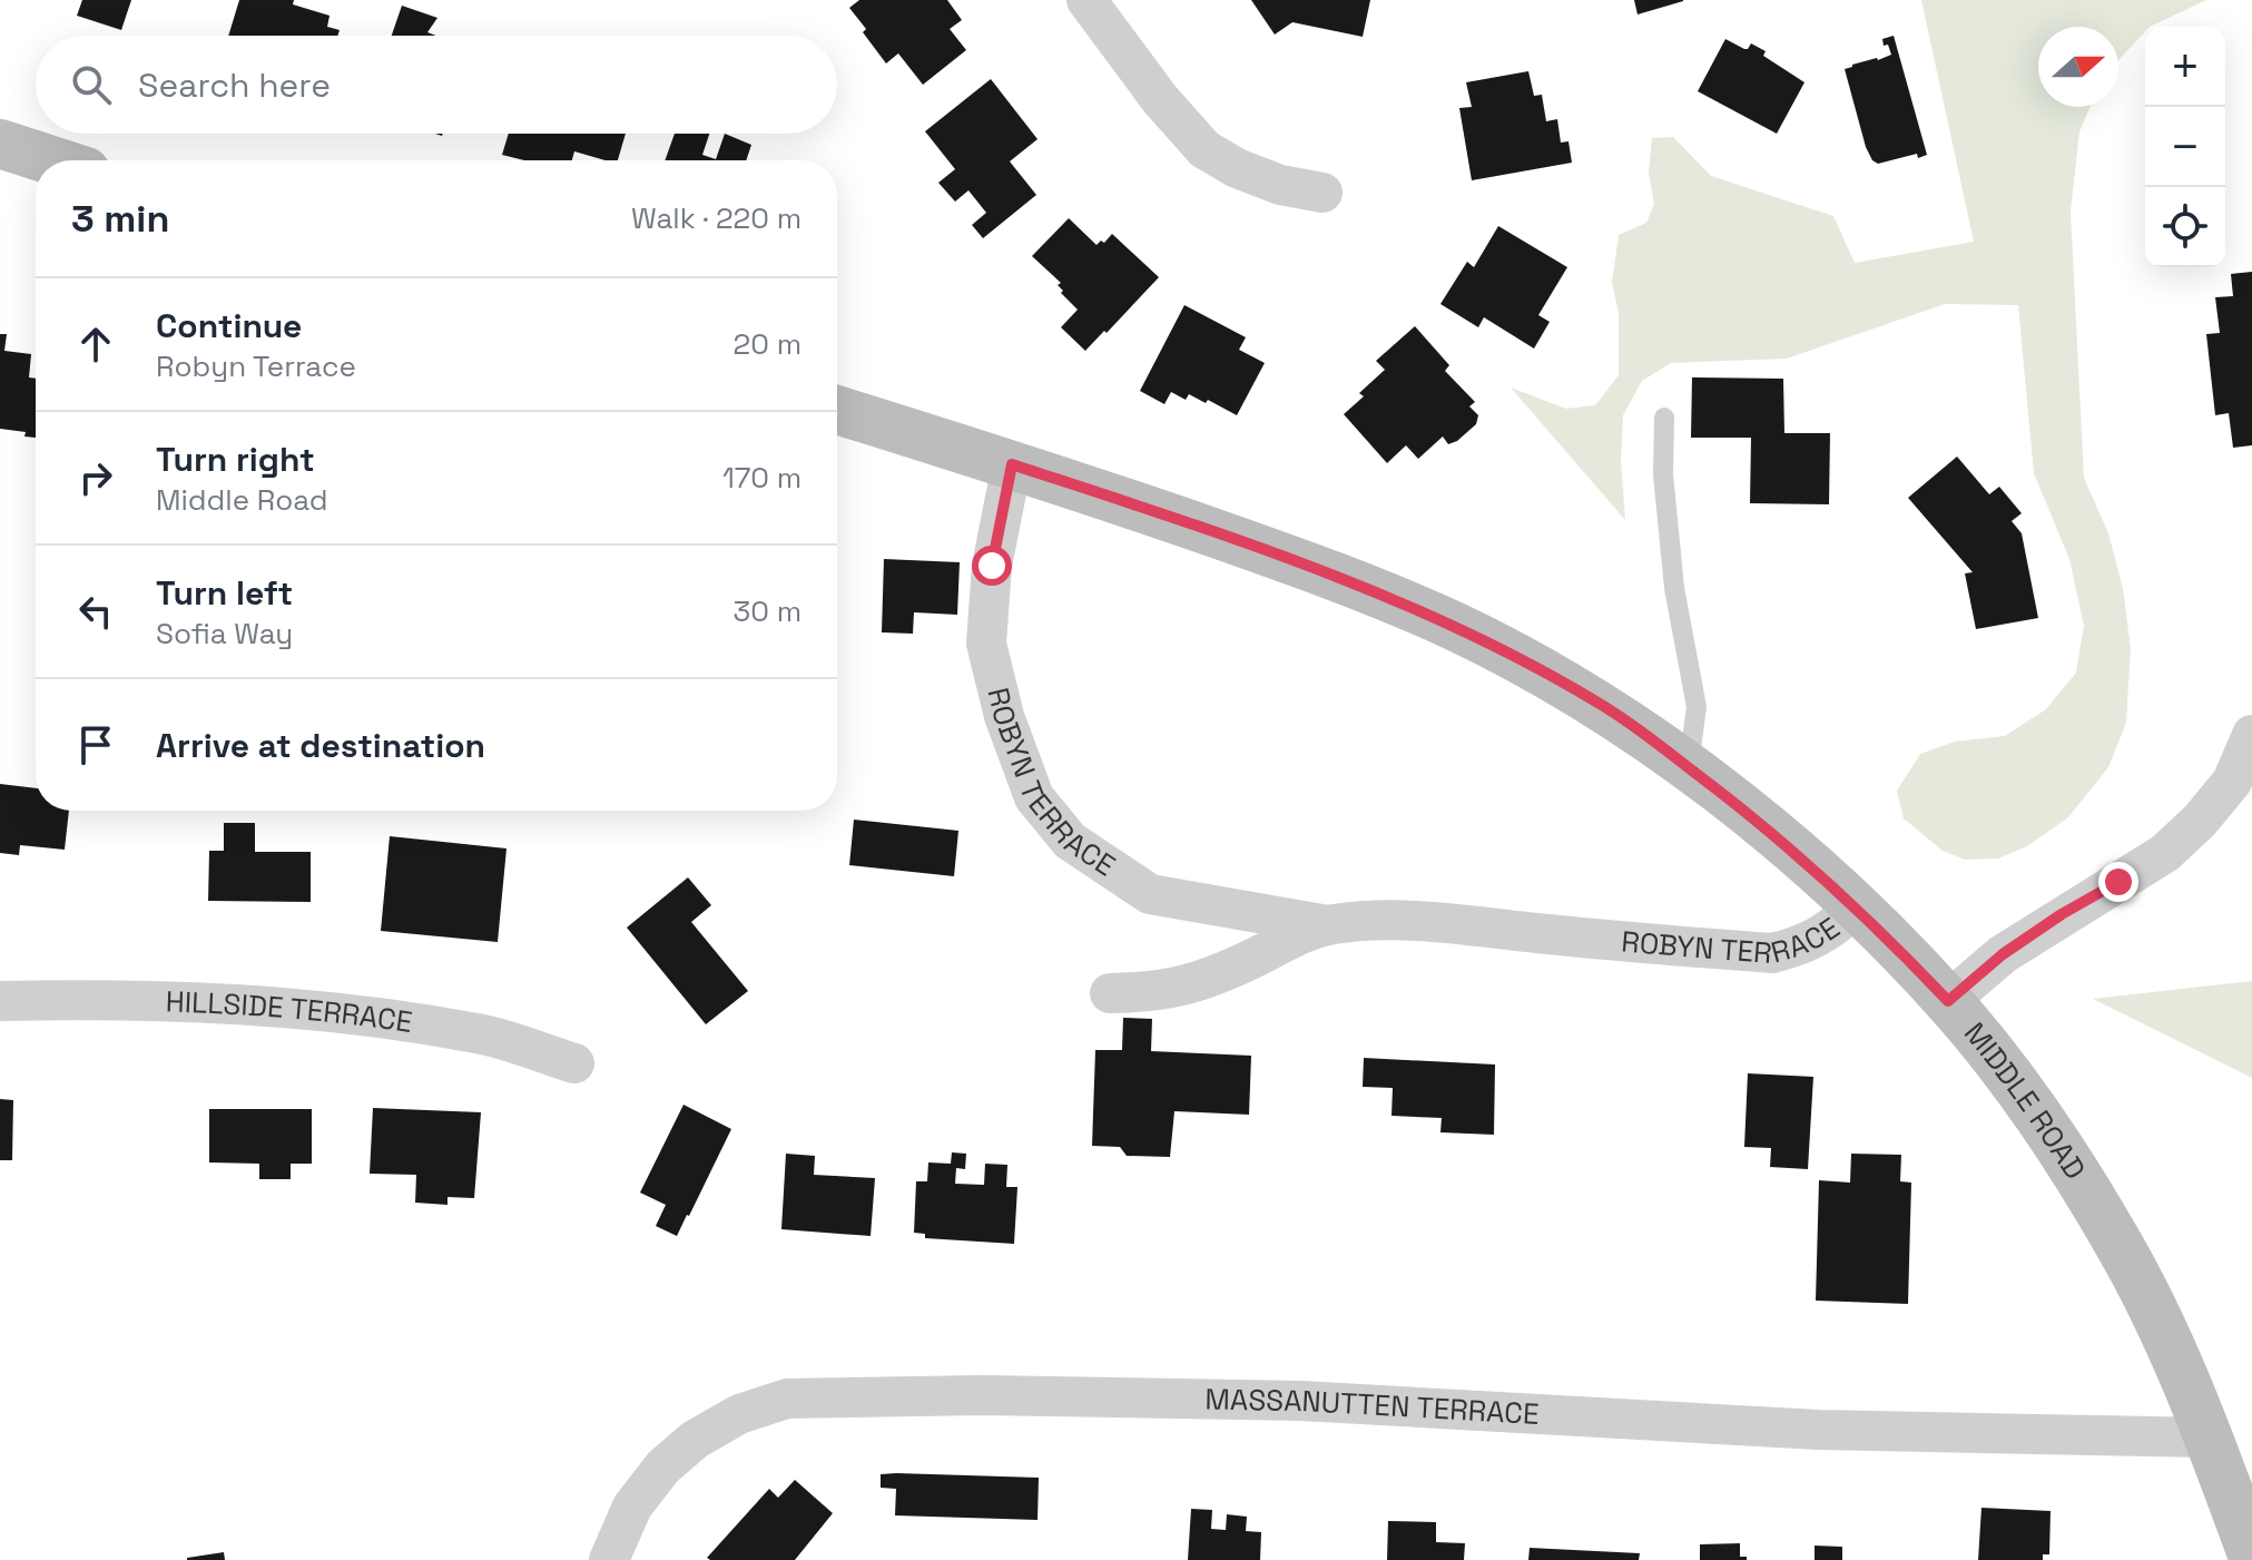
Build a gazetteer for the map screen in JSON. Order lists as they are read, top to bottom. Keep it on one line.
{"streets":{"main road":["MIDDLE ROAD"],"street":["ROBYN TERRACE","HILLSIDE TERRACE","MASSANUTTEN TERRACE"]},"crossings":[["ROBYN TERRACE","MIDDLE ROAD"],["MIDDLE ROAD","MASSANUTTEN TERRACE"]],"north":"right","page":{"map_buttons":["+","−"],"search":"Search here","heading":["3 min","Walk · 220 m"],"list":[["Continue","Robyn Terrace","20 m"],["Turn right","Middle Road","170 m"],["Turn left","Sofia Way","30 m"],"Arrive at destination"]}}
